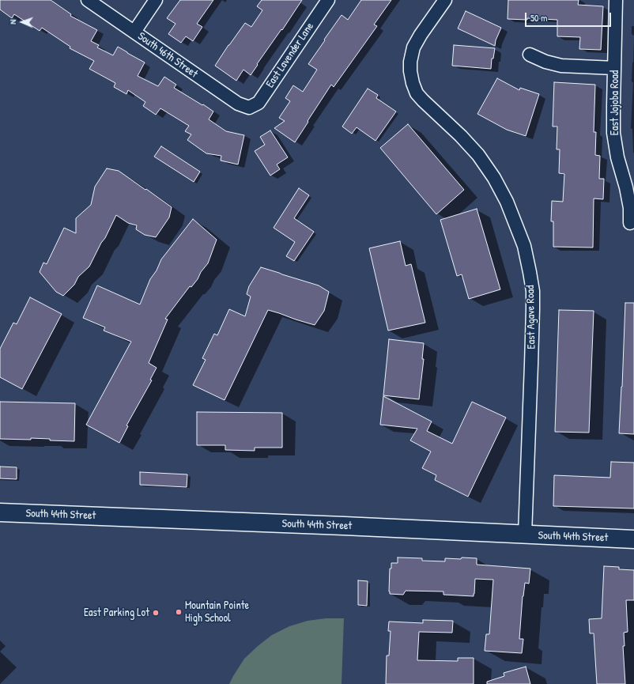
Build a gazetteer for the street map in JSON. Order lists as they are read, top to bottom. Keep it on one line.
{"streets":{"street":["South 46th Street","East Lavender Lane","East Jojoba Road","East Agave Road","South 44th Street"]},"crossings":[["South 46th Street","East Lavender Lane"],["East Agave Road","South 44th Street"]],"places":["Mountain Pointe High School","East Parking Lot"],"scale_bar":"50 m","north":"left"}
